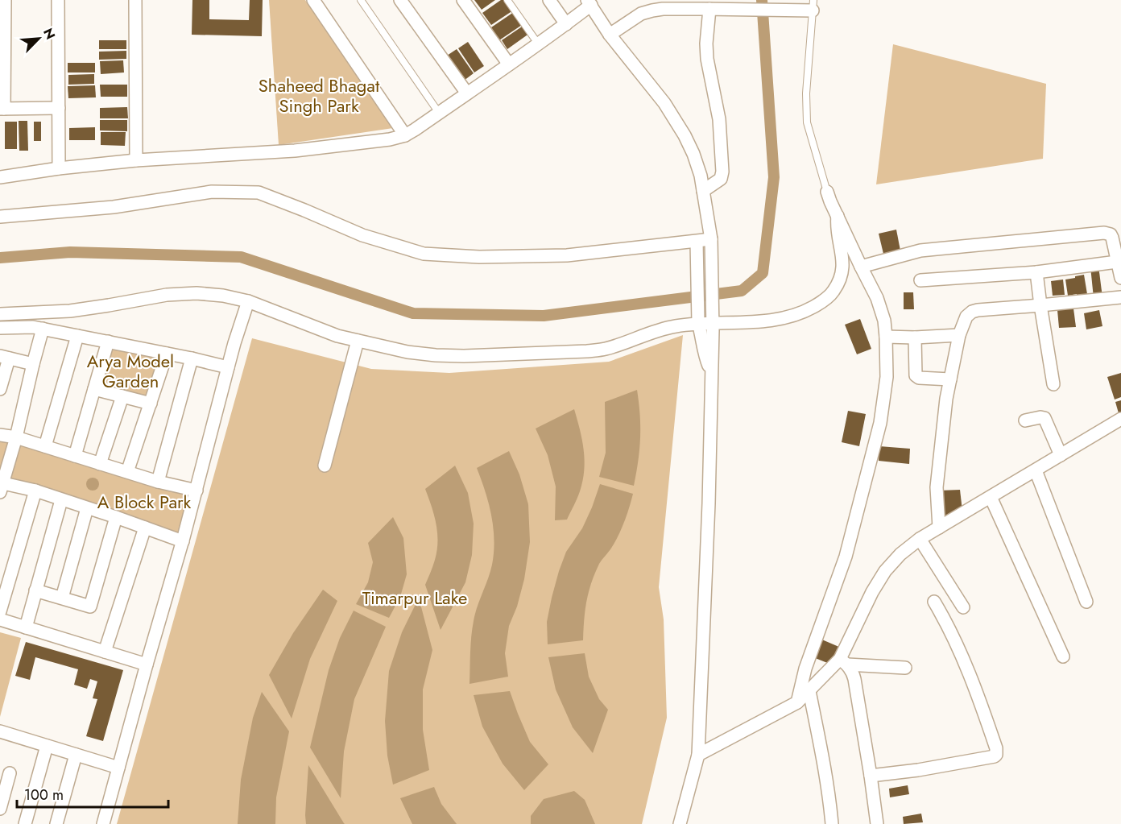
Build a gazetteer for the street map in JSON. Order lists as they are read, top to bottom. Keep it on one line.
{"parks":["Shaheed Bhagat Singh Park","Arya Model Garden","A Block Park","Timarpur Lake"],"scale_bar":"100 m","north":"top right"}
